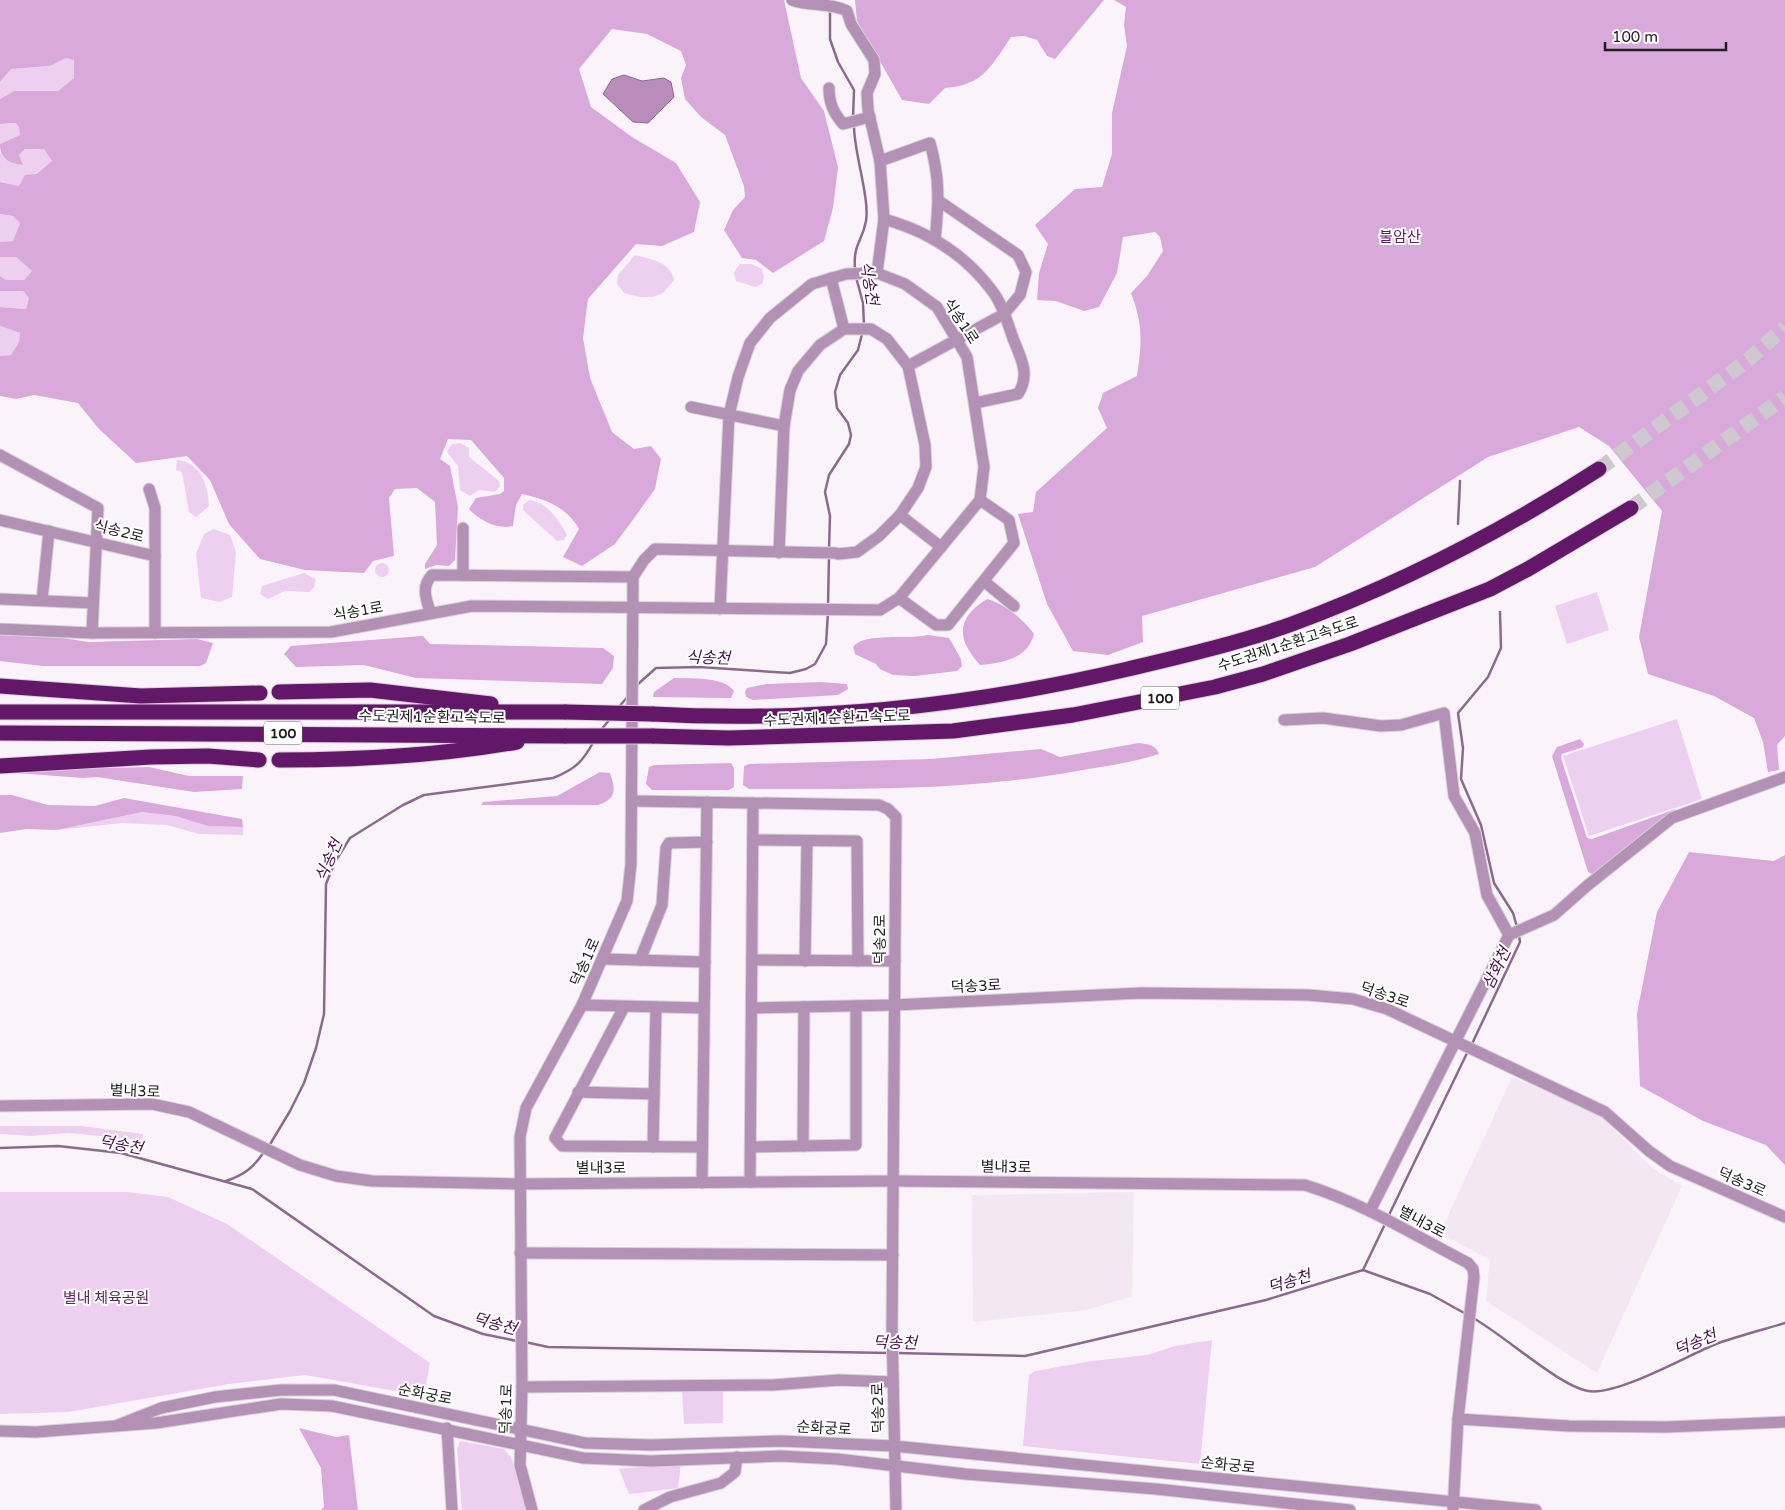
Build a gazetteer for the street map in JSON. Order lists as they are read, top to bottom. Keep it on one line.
{"streets":{"highway":["수도권제1순환고속도로","100"],"street":["식송1로","식송2로","덕송2로","덕송1로","덕송3로","별내3로","순화궁로"]},"crossings":[["식송1로","식송2로"],["식송1로","덕송1로"],["덕송2로","덕송1로"],["덕송2로","덕송3로"],["덕송2로","별내3로"],["덕송2로","순화궁로"],["덕송1로","별내3로"],["덕송1로","순화궁로"],["별내3로","순화궁로"]],"water":["식송천","삼화천","덕송천"],"parks":["불암산","별내 체육공원"],"scale_bar":"100 m"}
